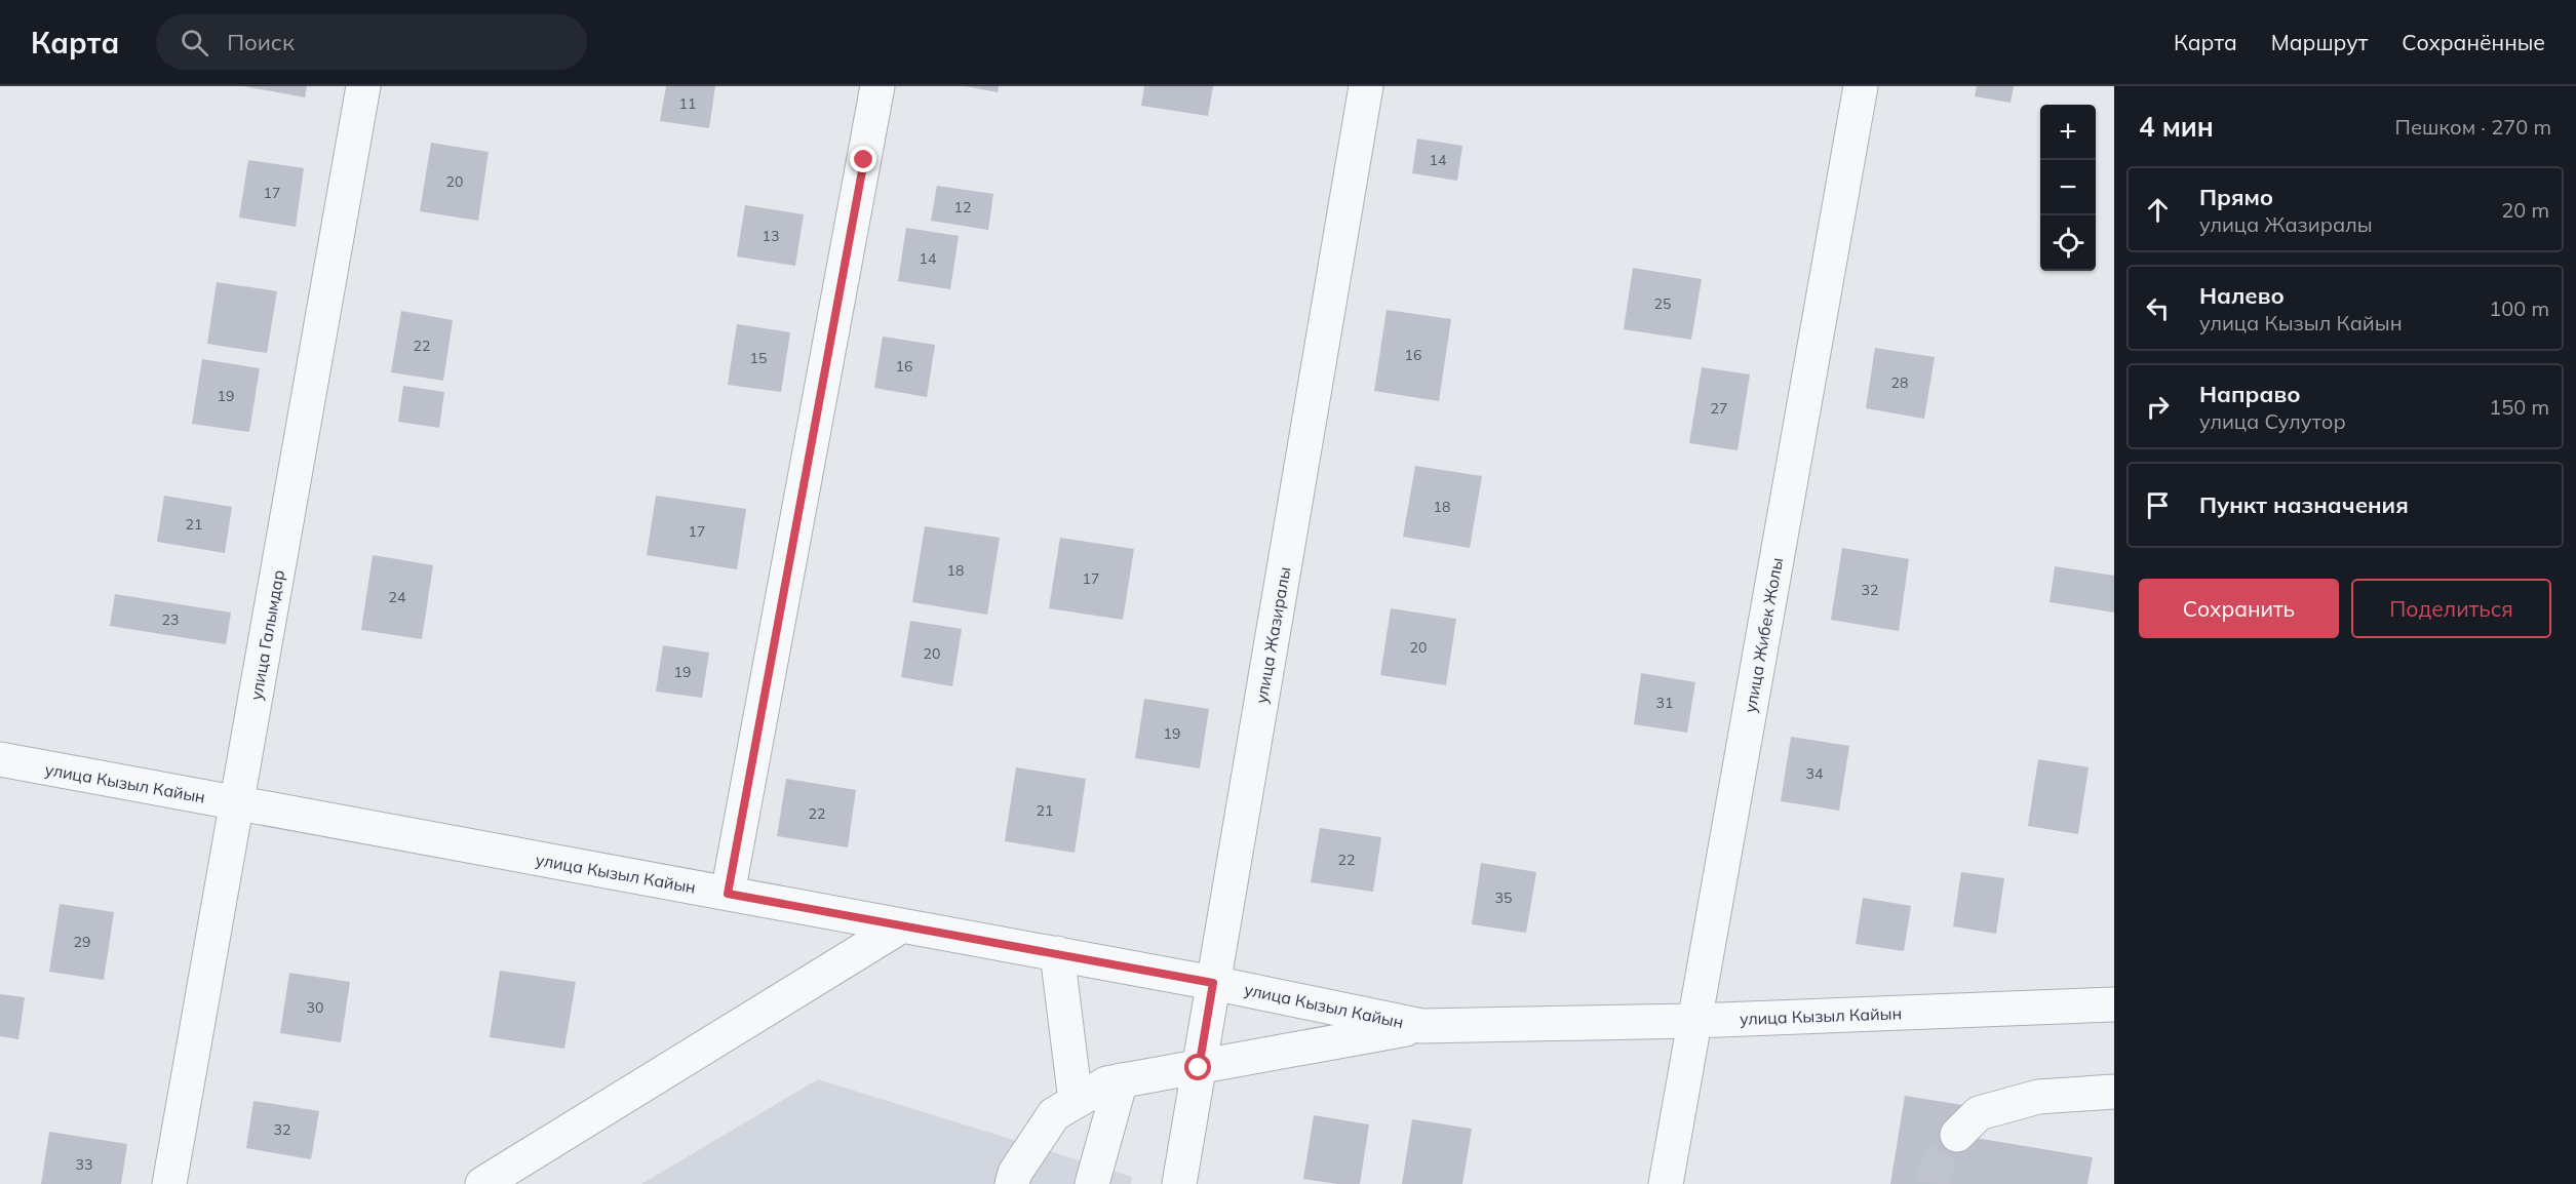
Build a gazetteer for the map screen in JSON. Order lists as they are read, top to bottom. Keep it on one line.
{"streets":{"street":["улица Галымдар","улица Жазиралы","улица Жибек Жолы","улица Кызыл Кайын"]},"crossings":[["улица Галымдар","улица Кызыл Кайын"],["улица Жазиралы","улица Кызыл Кайын"],["улица Жибек Жолы","улица Кызыл Кайын"]],"house_numbers":["11","14","20","17","12","13","14","25","22","16","15","16","28","19","27","18","21","17","18","17","32","24","23","20","20","19","31","19","34","21","22","22","35","29","30","32","33"],"page":{"header":"Карта","search":"Поиск","nav":["Карта","Маршрут","Сохранённые"],"heading":["4 мин","Пешком · 270 m"],"map_buttons":["+","−"],"list":[["Прямо","улица Жазиралы","20 m"],["Налево","улица Кызыл Кайын","100 m"],["Направо","улица Сулутор","150 m"],"Пункт назначения"],"buttons":["Сохранить","Поделиться"]}}
